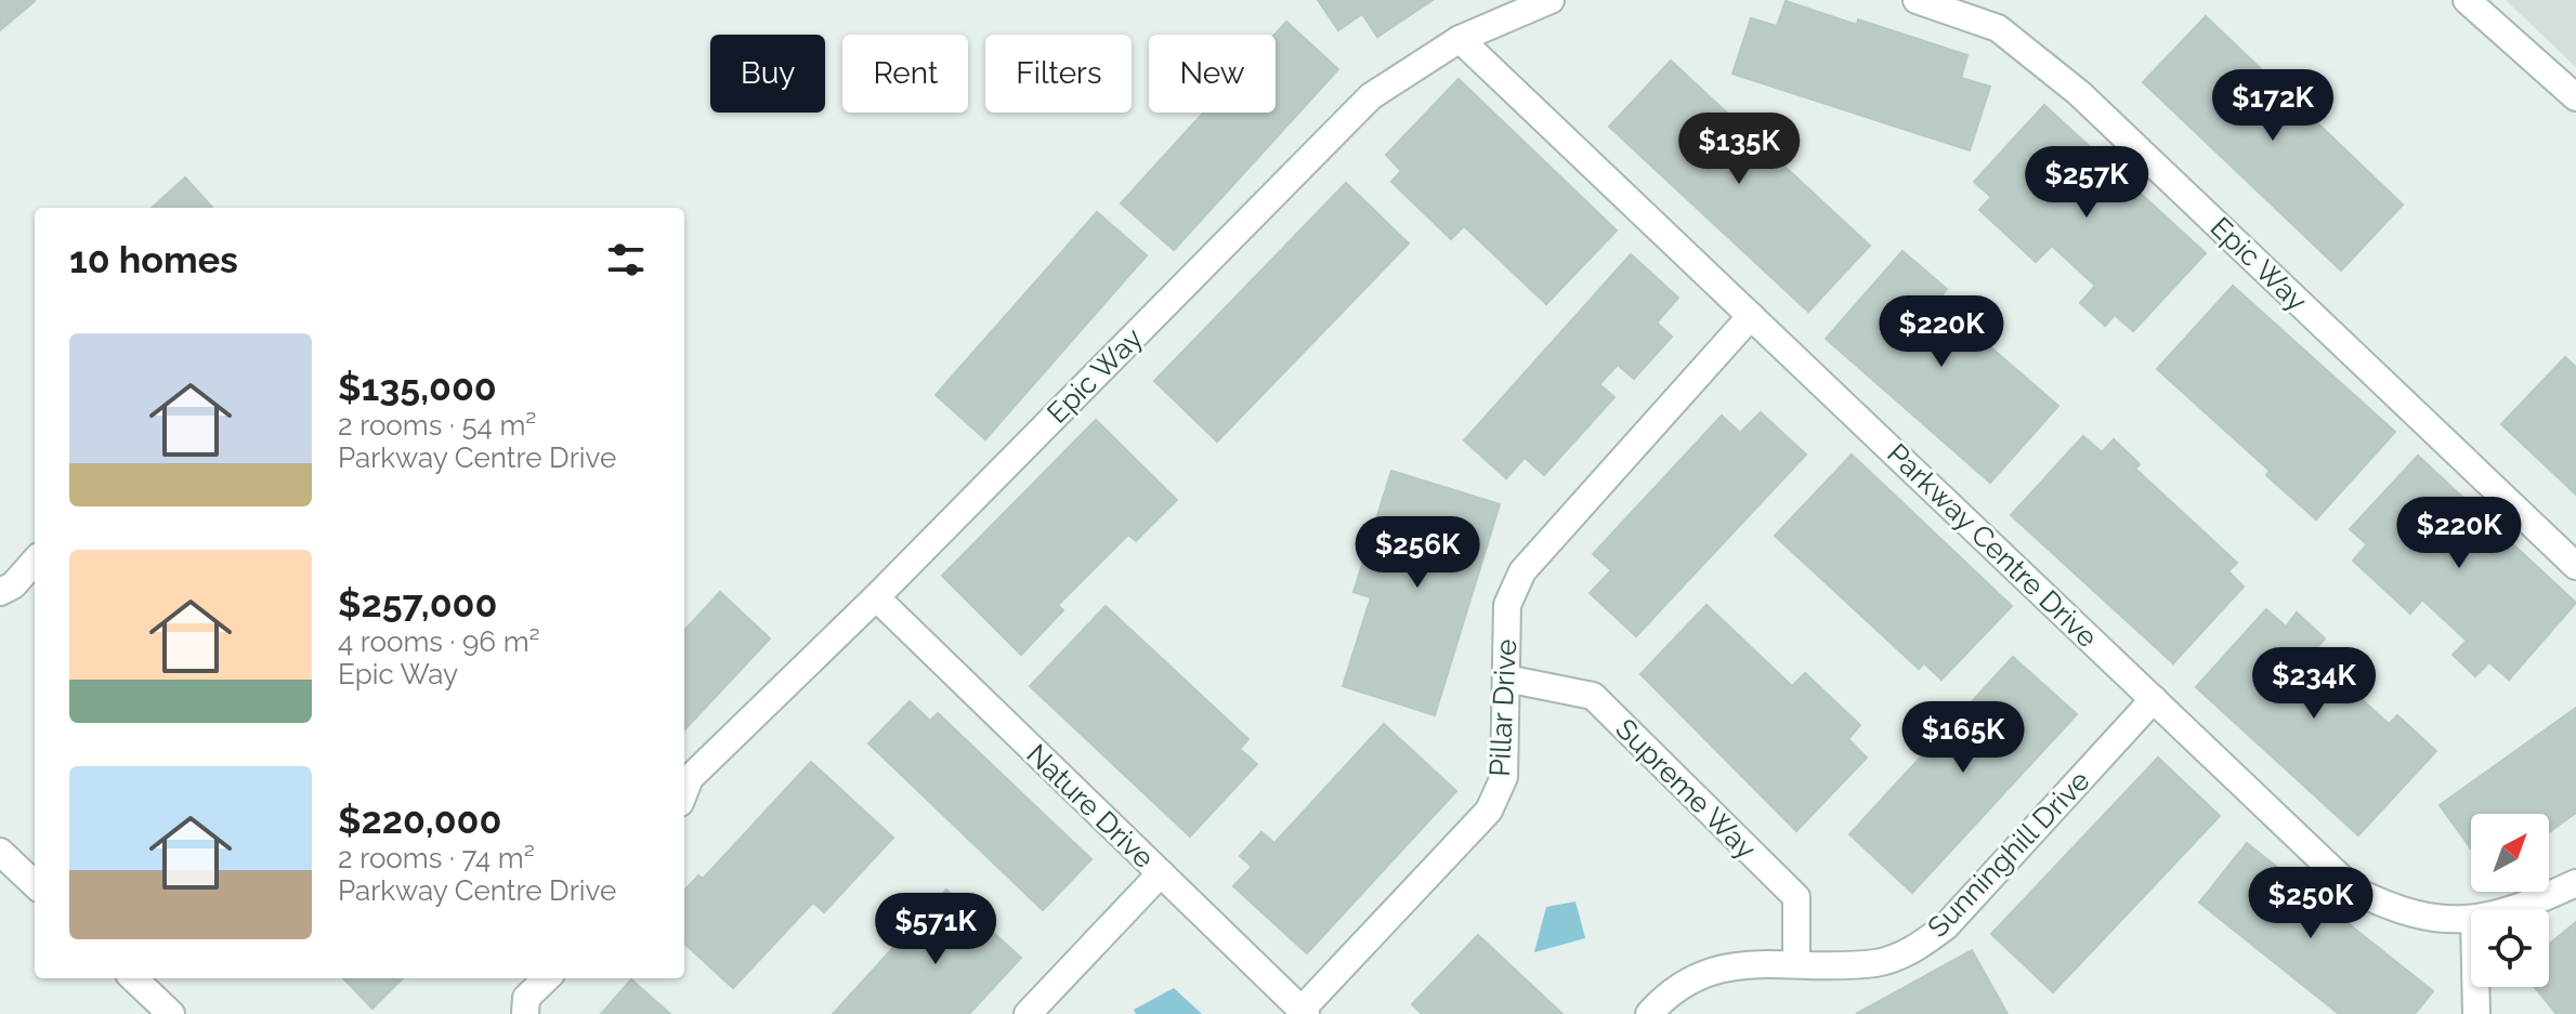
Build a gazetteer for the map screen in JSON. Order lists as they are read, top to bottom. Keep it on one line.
{"streets":{"street":["Epic Way","Parkway Centre Drive","Pillar Drive","Supreme Way","Nature Drive","Sunninghill Drive"]},"crossings":[["Epic Way","Parkway Centre Drive"],["Epic Way","Nature Drive"],["Parkway Centre Drive","Pillar Drive"],["Parkway Centre Drive","Sunninghill Drive"],["Pillar Drive","Supreme Way"],["Pillar Drive","Nature Drive"],["Supreme Way","Sunninghill Drive"]],"north":"top right","page":{"chip":["Buy","Rent","Filters","New"],"price":["$172K","$135K","$257K","$220K","$220K","$256K","$234K","$165K","$250K","$571K"],"heading":"10 homes","list":[{"name":"$135,000","note":"2 rooms · 54 m² · Parkway Centre Drive"},{"name":"$257,000","note":"4 rooms · 96 m² · Epic Way"},{"name":"$220,000","note":"2 rooms · 74 m² · Parkway Centre Drive"}]}}
